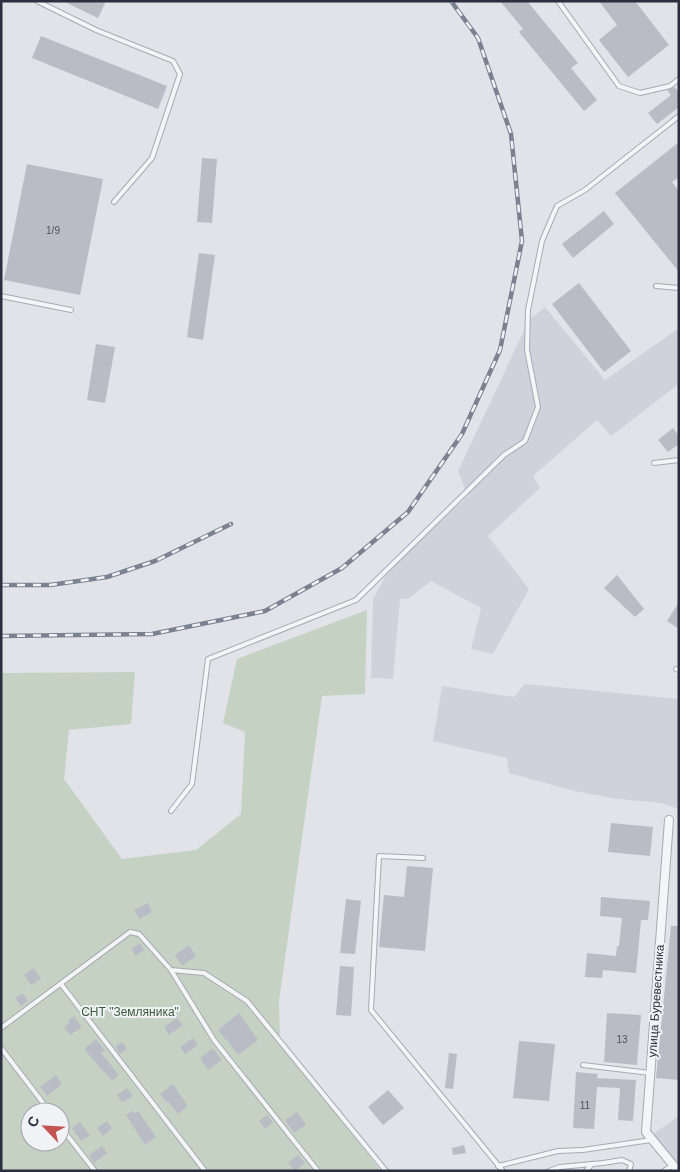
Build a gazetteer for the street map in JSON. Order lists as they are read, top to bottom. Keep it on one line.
{"streets":{"street":["улица Буревестника"]},"parks":["СНТ \"Земляника\""],"house_numbers":["1/9","13","11"],"north":"top left"}
